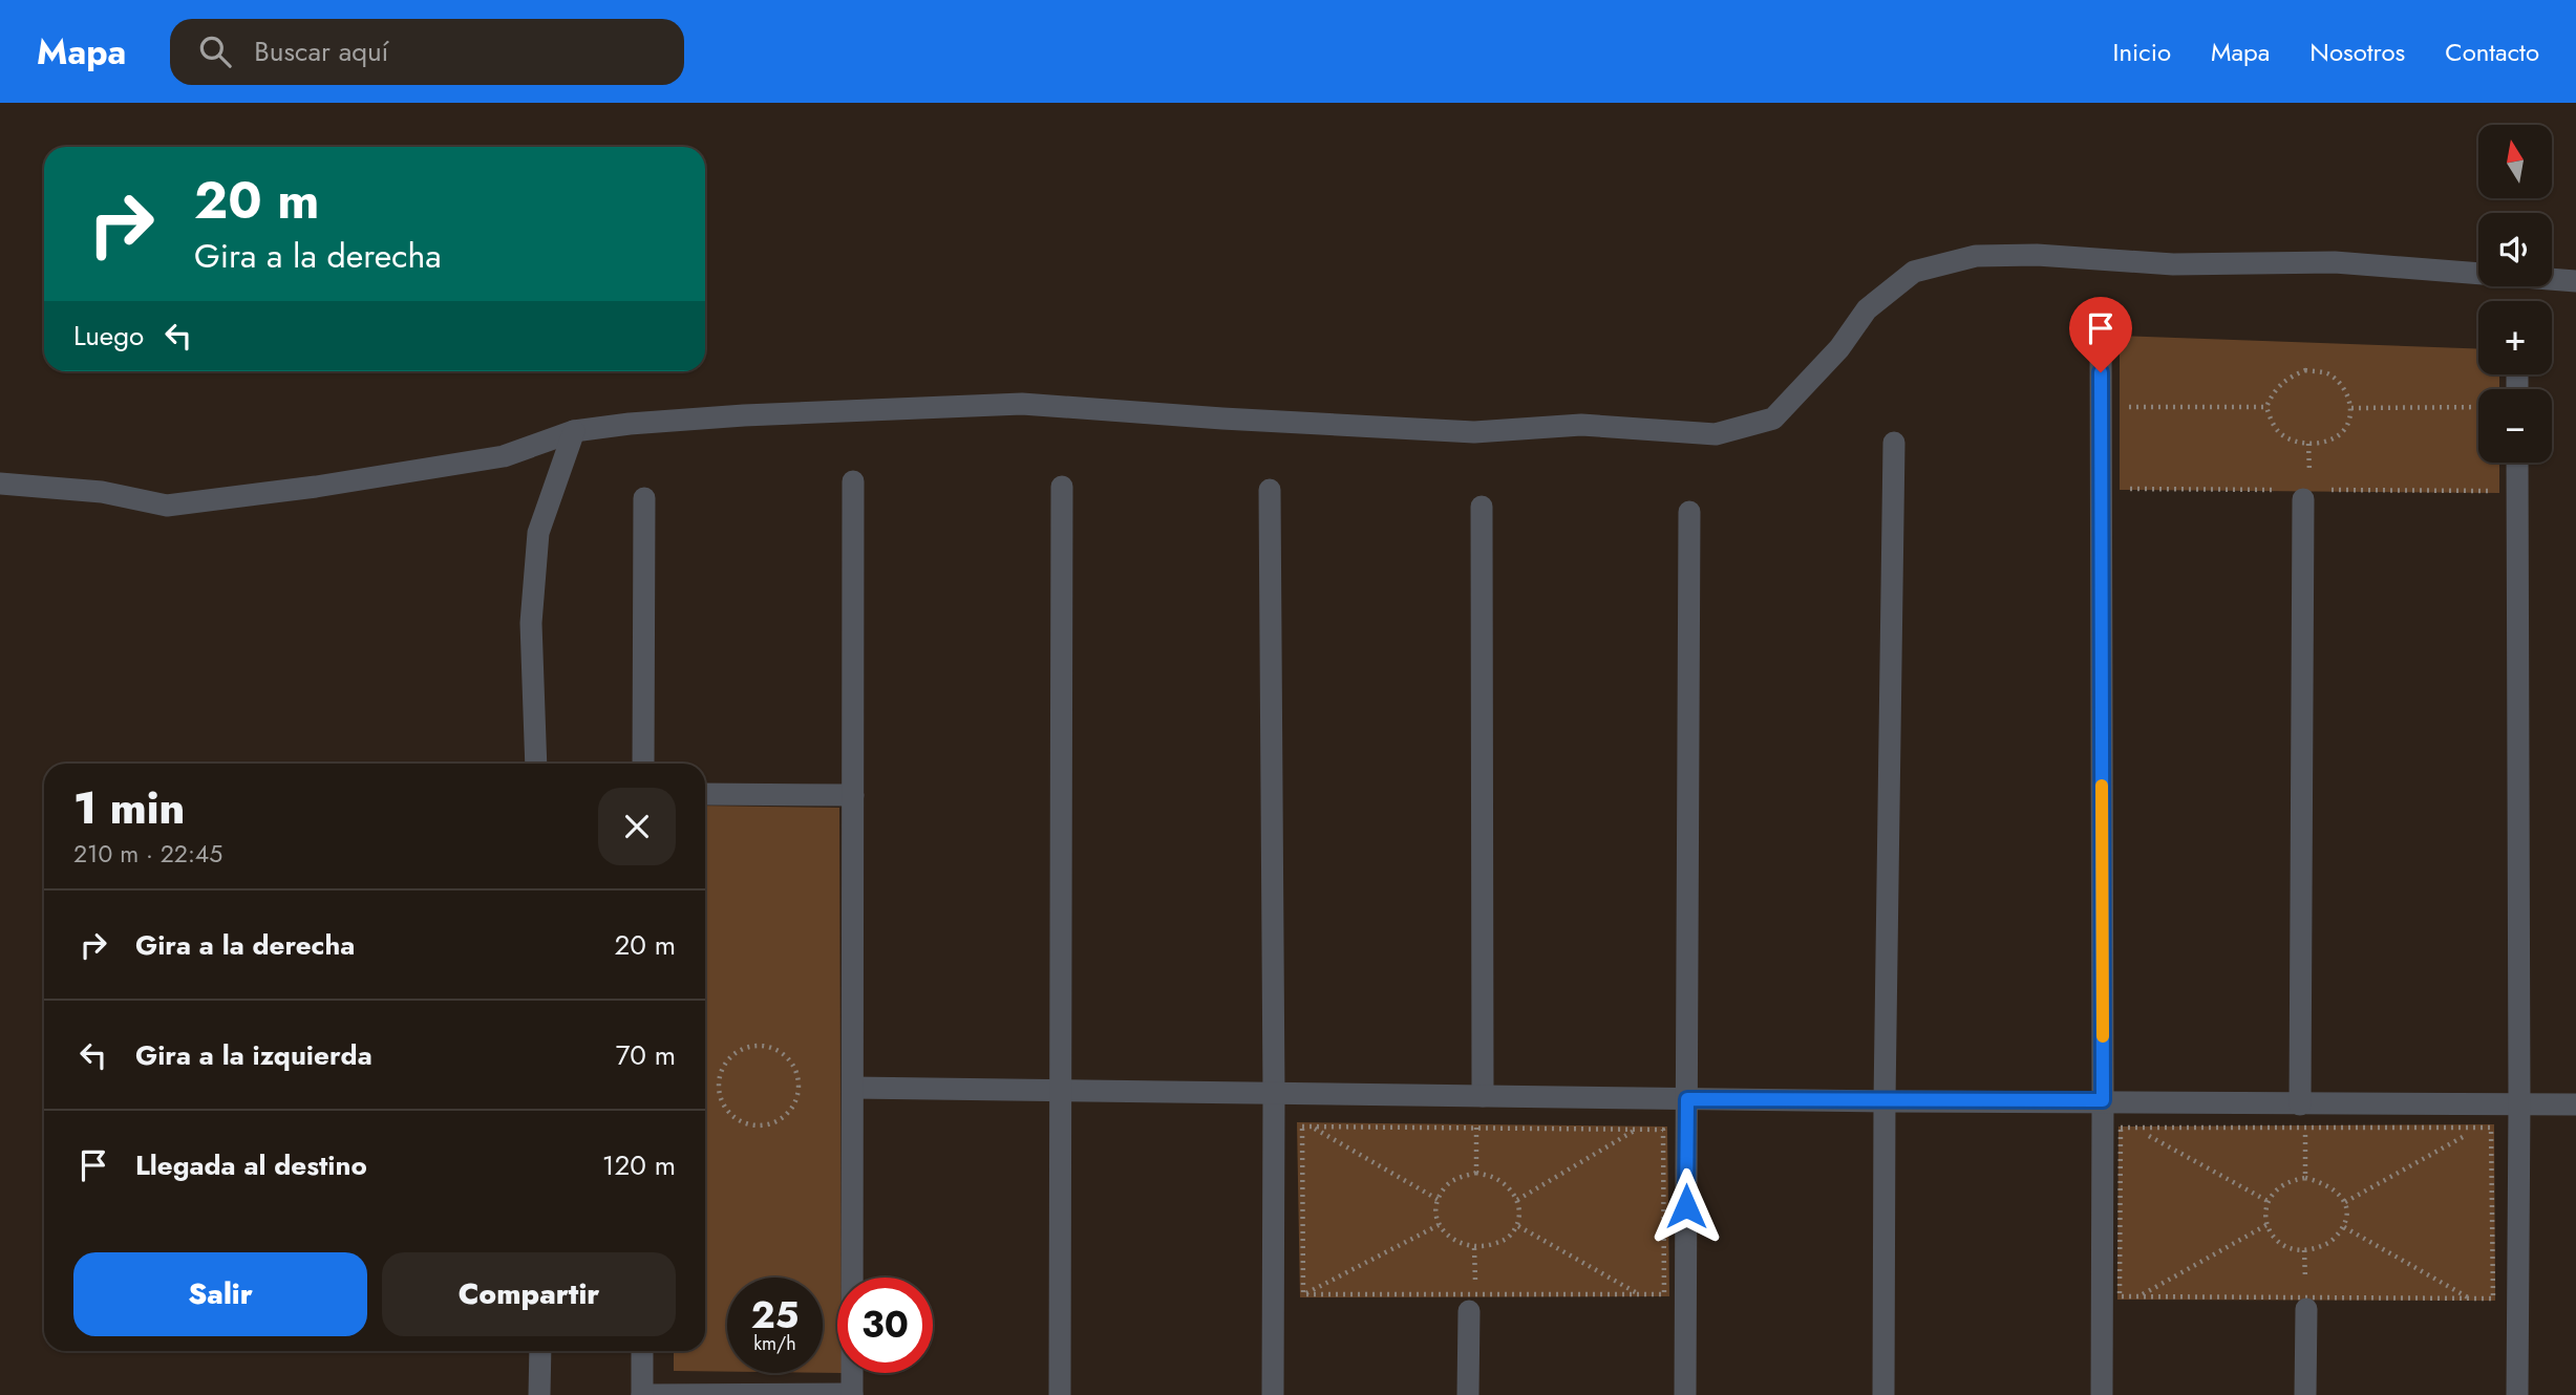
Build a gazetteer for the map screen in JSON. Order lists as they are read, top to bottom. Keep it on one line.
{"north":"top","page":{"header":"Mapa","search":"Buscar aquí","nav":["Inicio","Mapa","Nosotros","Contacto"],"map_buttons":["+","−"],"turn":["20 m","Gira a la derecha"],"then":"Luego","heading":["1 min","210 m · 22:45"],"list":[{"name":"Gira a la derecha","value":"20 m"},{"name":"Gira a la izquierda","value":"70 m"},{"name":"Llegada al destino","value":"120 m"}],"buttons":["Salir","Compartir"],"speed":"25 km/h","limit":"30"}}
